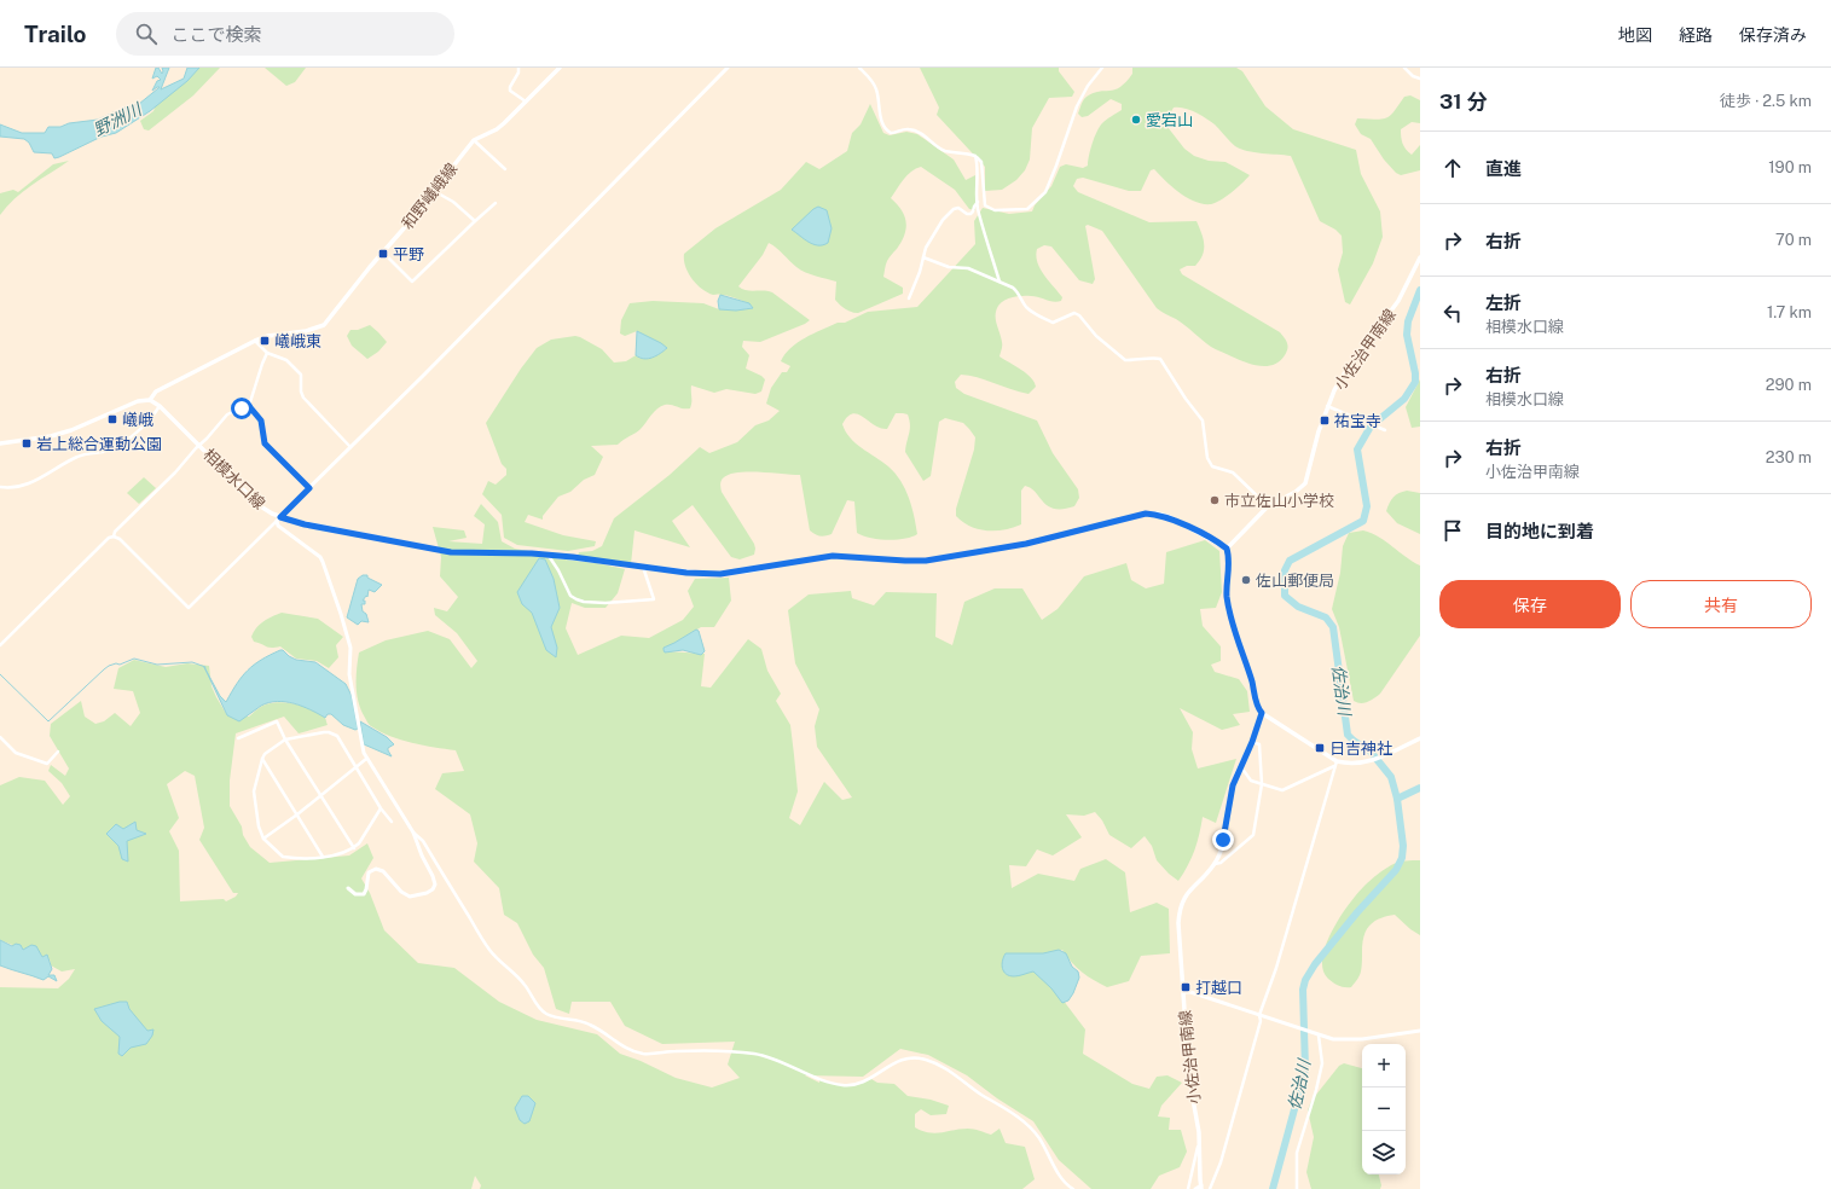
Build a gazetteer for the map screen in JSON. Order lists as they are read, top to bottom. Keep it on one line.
{"streets":{"main road":["和野嶬峨線","小佐治甲南線","相模水口線"]},"crossings":[["和野嶬峨線","相模水口線"],["小佐治甲南線","相模水口線"]],"water":["野洲川","佐治川"],"places":{"other":["愛宕山","市立佐山小学校","佐山郵便局"],"transit":["平野","嶬峨東","嶬峨","祐宝寺","岩上総合運動公園","日吉神社","打越口"]},"page":{"header":"Trailo","search":"ここで検索","nav":["地図","経路","保存済み"],"heading":["31 分","徒歩 · 2.5 km"],"list":[["直進","190 m"],["右折","70 m"],["左折","相模水口線","1.7 km"],["右折","相模水口線","290 m"],["右折","小佐治甲南線","230 m"],"目的地に到着"],"buttons":["保存","共有"],"map_buttons":["+","−"]}}
